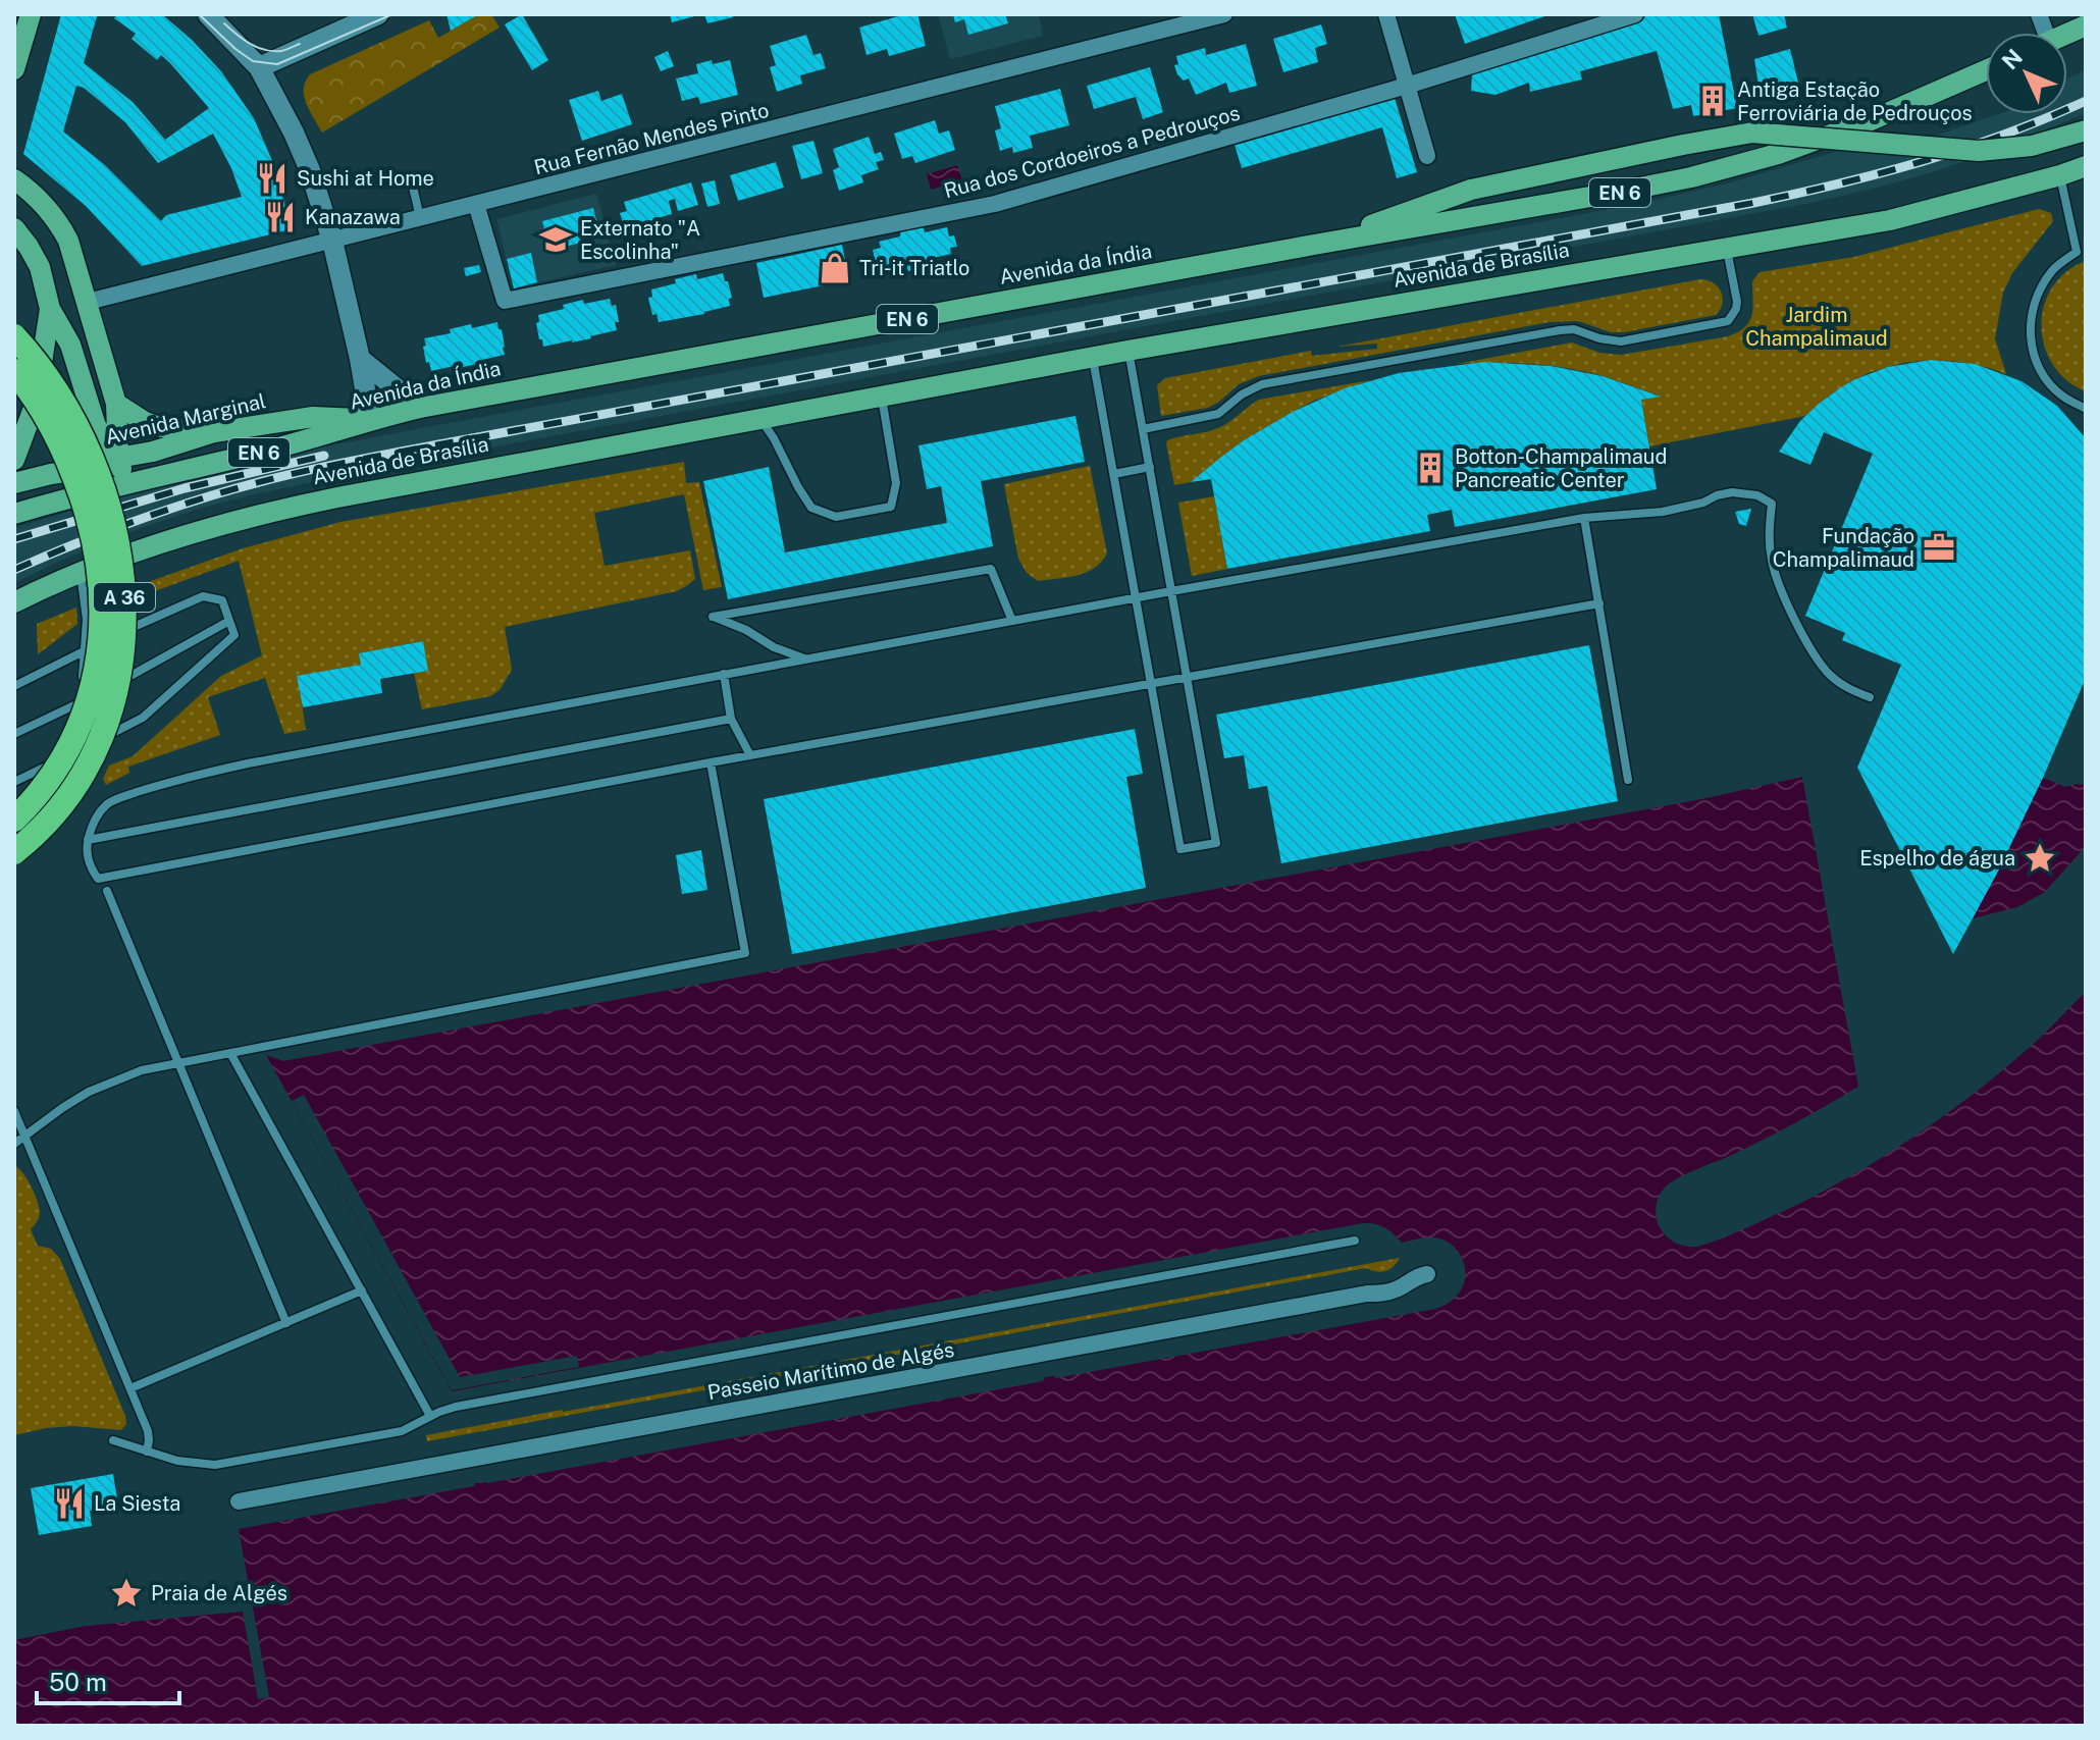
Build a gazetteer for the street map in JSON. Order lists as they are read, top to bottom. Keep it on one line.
{"streets":{"highway":["A 36"],"main road":["EN 6","Avenida da Índia","Avenida de Brasília","Avenida Marginal"],"street":["Rua Fernão Mendes Pinto","Rua dos Cordoeiros a Pedrouços","Passeio Marítimo de Algés"]},"crossings":[["Rua Fernão Mendes Pinto","Rua dos Cordoeiros a Pedrouços"],["EN 6","Avenida da Índia"],["Avenida da Índia","Avenida Marginal"]],"parks":["Jardim Champalimaud"],"places":{"building":["Antiga Estação Ferroviária de Pedrouços","Botton-Champalimaud Pancreatic Center"],"restaurant":["Sushi at Home","Kanazawa","La Siesta"],"school or university":["Externato \"A Escolinha\""],"shop":["Tri-it Triatlo"],"office":["Fundação Champalimaud"],"place":["Espelho de água","Praia de Algés"]},"scale_bar":"50 m","north":"top left"}
